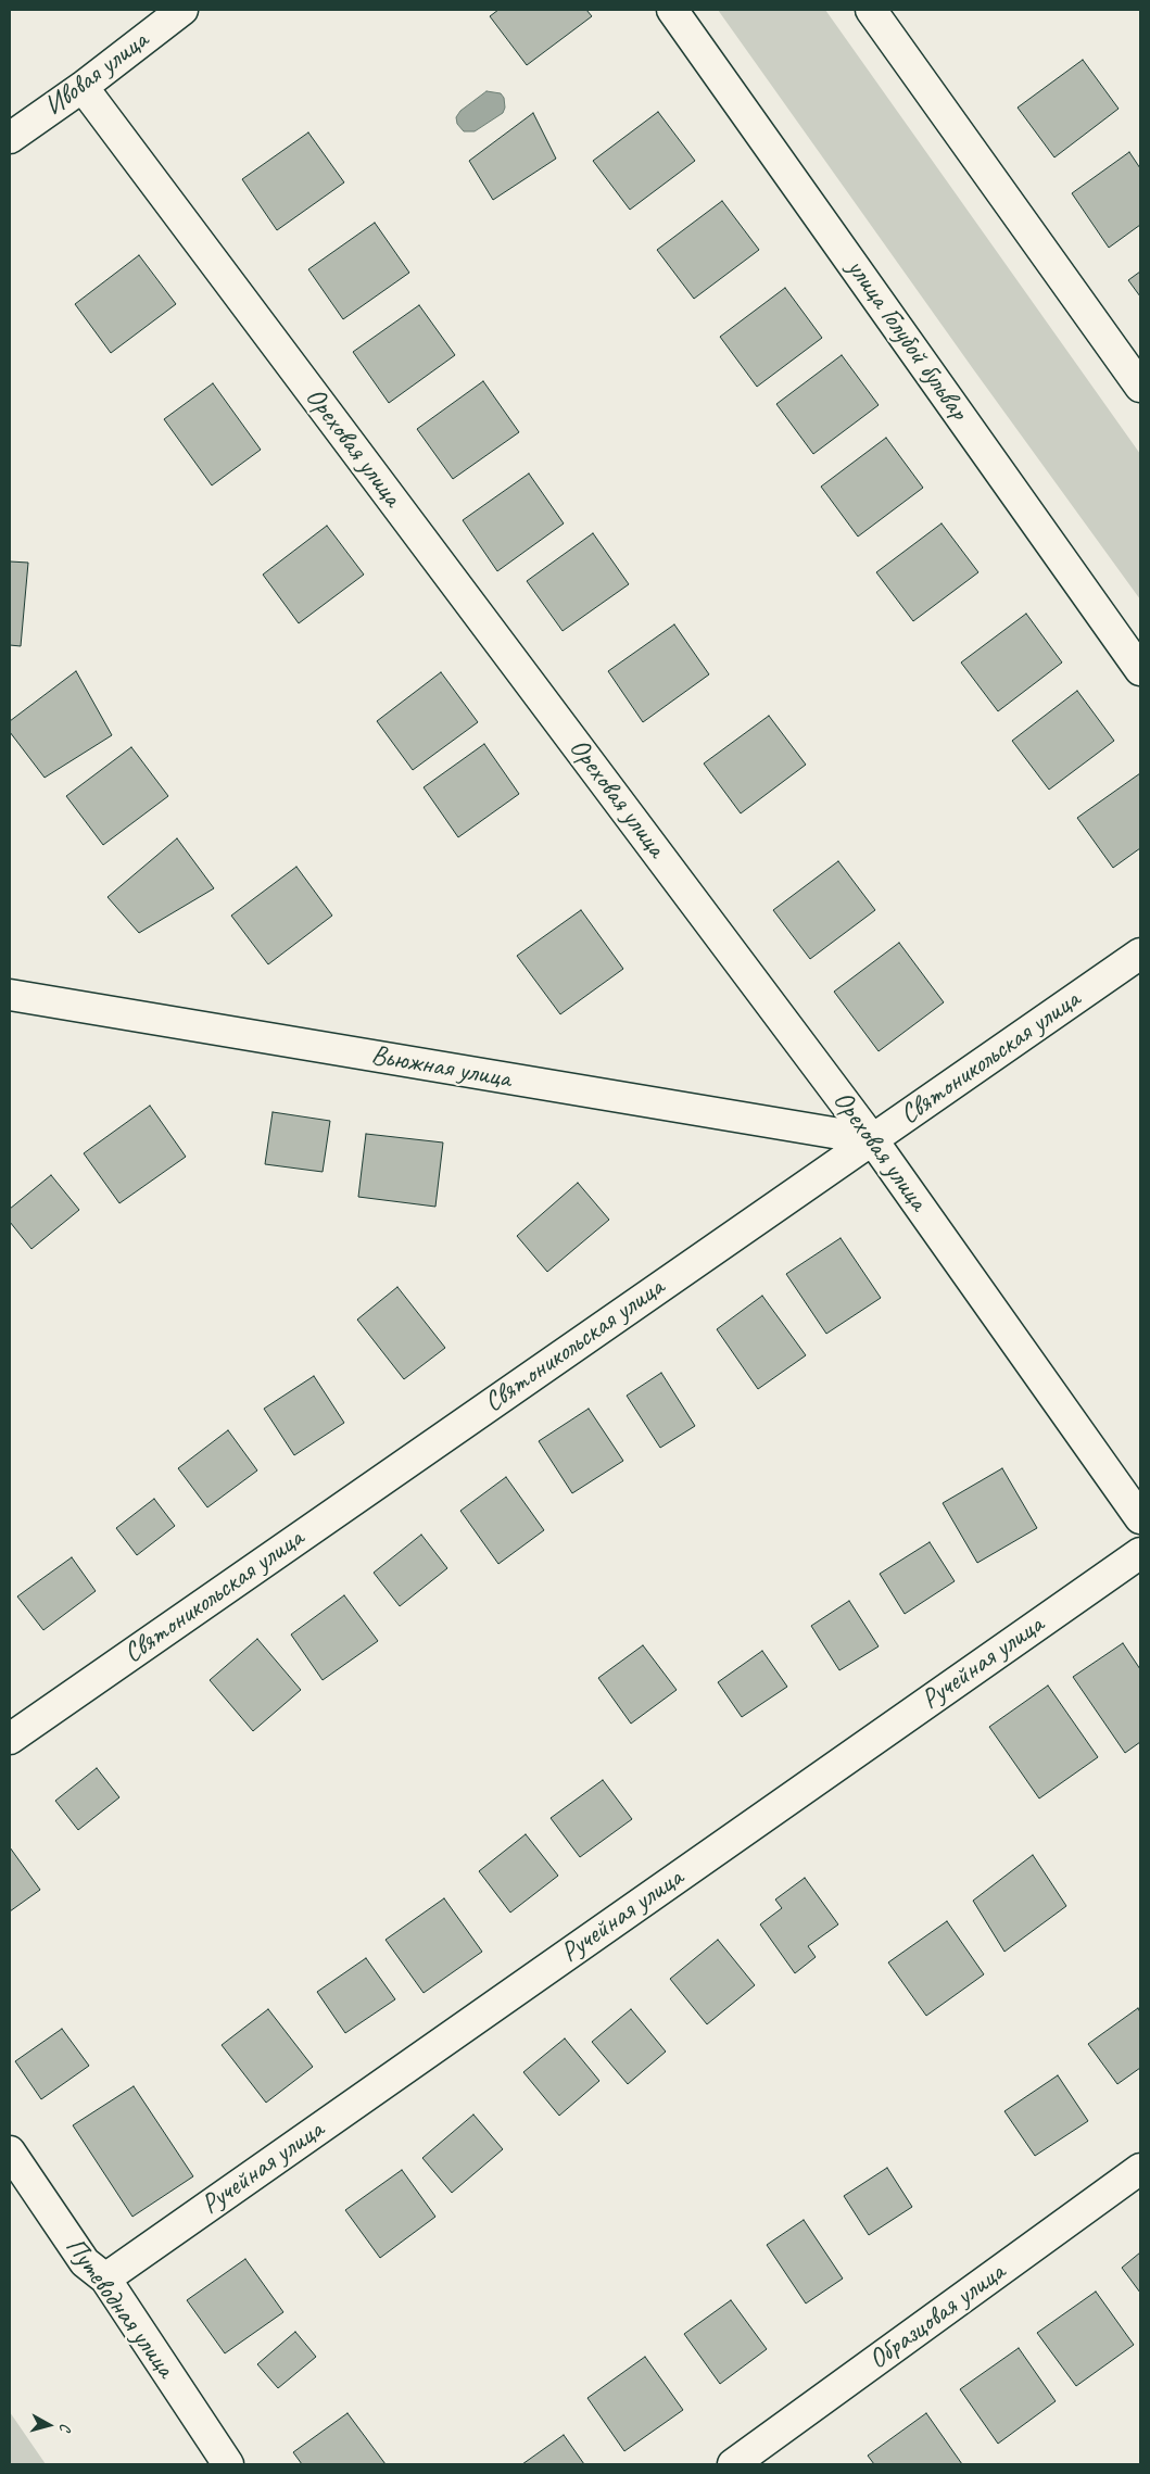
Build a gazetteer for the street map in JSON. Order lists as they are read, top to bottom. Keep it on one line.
{"streets":{"street":["Ивовая улица","улица Голубой бульвар","Ореховая улица","Святоникольская улица","Вьюжная улица","Ручейная улица","Путеводная улица","Образцовая улица"]},"crossings":[["Ивовая улица","Ореховая улица"],["Ореховая улица","Святоникольская улица"],["Ореховая улица","Вьюжная улица"],["Святоникольская улица","Вьюжная улица"],["Ручейная улица","Путеводная улица"]],"north":"right"}
